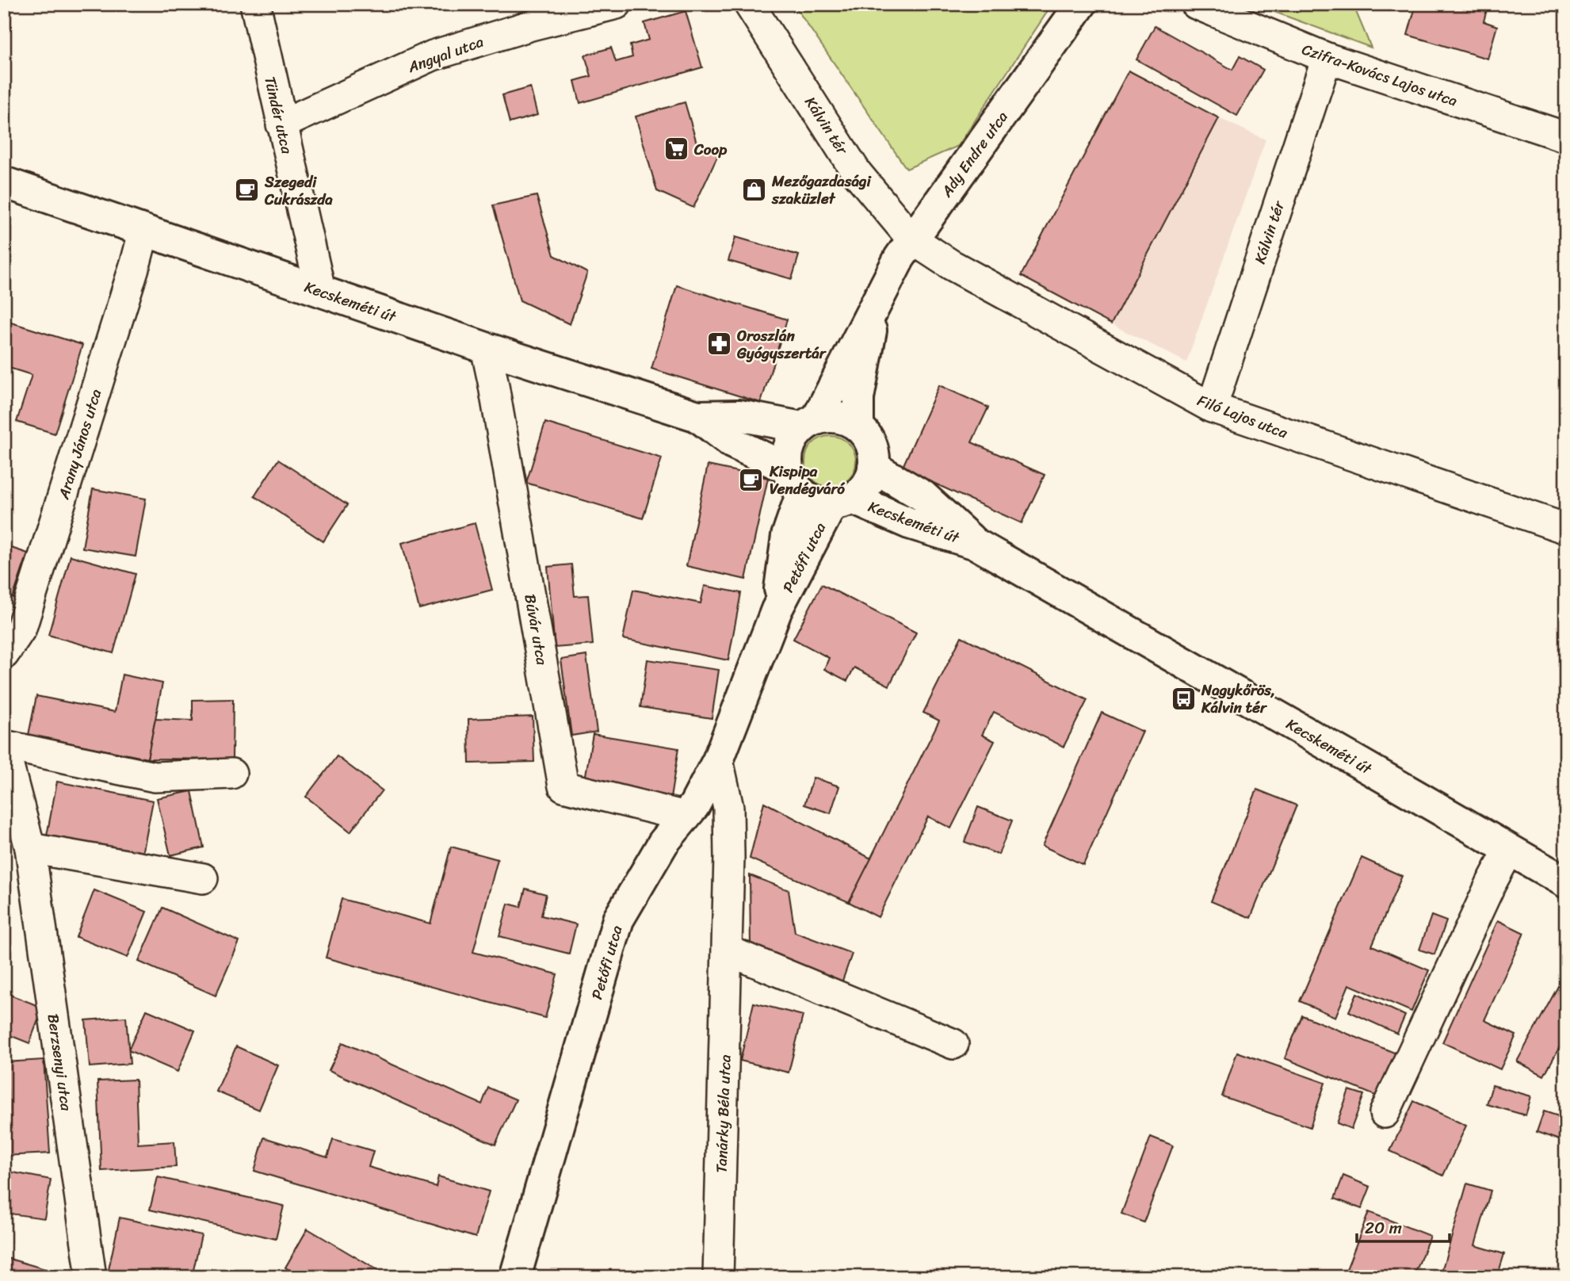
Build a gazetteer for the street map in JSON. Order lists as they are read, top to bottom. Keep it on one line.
{"streets":{"main road":["Ady Endre utca","Kecskeméti út","Petőfi utca"],"street":["Angyal utca","Czifra-Kovács Lajos utca","Tündér utca","Kálvin tér","Filó Lajos utca","Arany János utca","Búvár utca","Berzsenyi utca","Tanárky Béla utca"]},"crossings":[["Angyal utca","Tündér utca"],["Czifra-Kovács Lajos utca","Kálvin tér"],["Tündér utca","Kecskeméti út"],["Kálvin tér","Ady Endre utca"],["Kálvin tér","Filó Lajos utca"],["Ady Endre utca","Kecskeméti út"],["Ady Endre utca","Filó Lajos utca"],["Ady Endre utca","Petőfi utca"],["Kecskeméti út","Arany János utca"],["Kecskeméti út","Petőfi utca"],["Kecskeméti út","Búvár utca"],["Petőfi utca","Búvár utca"],["Petőfi utca","Tanárky Béla utca"]],"places":{"supermarket":["Coop"],"shop":["Mezőgazdasági szaküzlet"],"cafe":["Szegedi Cukrászda","Kispipa Vendégváró"],"pharmacy":["Oroszlán Gyógyszertár"],"bus stop":["Nagykőrös, Kálvin tér"]},"scale_bar":"20 m"}
